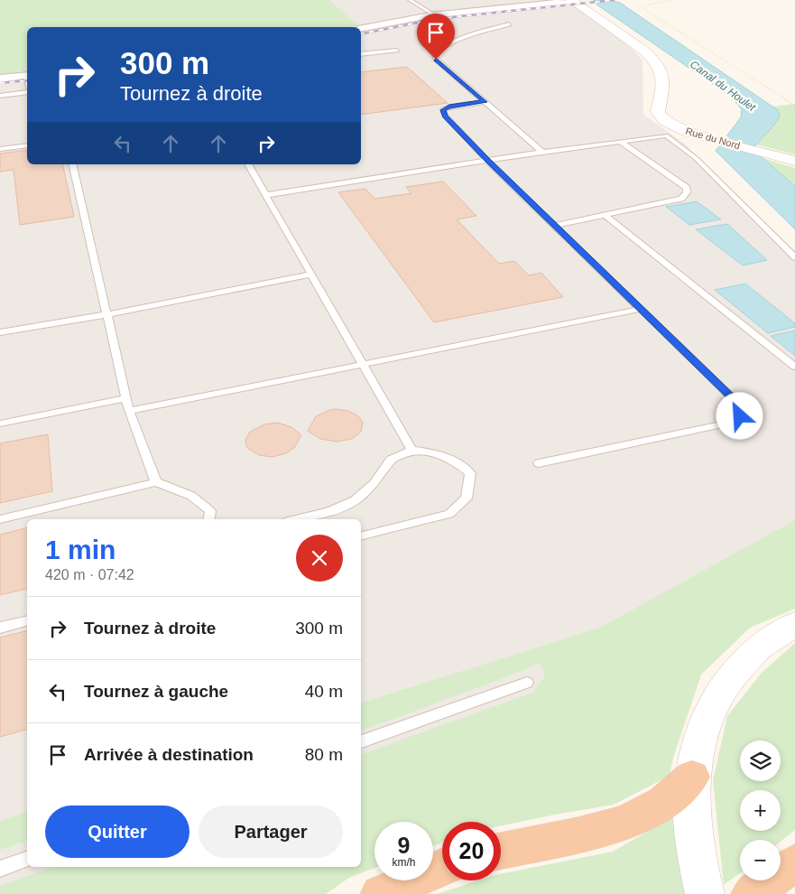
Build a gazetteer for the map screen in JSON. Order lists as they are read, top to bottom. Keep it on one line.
{"streets":{"street":["Rue du Nord"]},"water":["Canal du Houlet"],"page":{"turn":["300 m","Tournez à droite"],"heading":["1 min","420 m · 07:42"],"list":[{"name":"Tournez à droite","value":"300 m"},{"name":"Tournez à gauche","value":"40 m"},{"name":"Arrivée à destination","value":"80 m"}],"map_buttons":["+","−"],"buttons":["Quitter","Partager"],"speed":"9 km/h","limit":"20"}}
